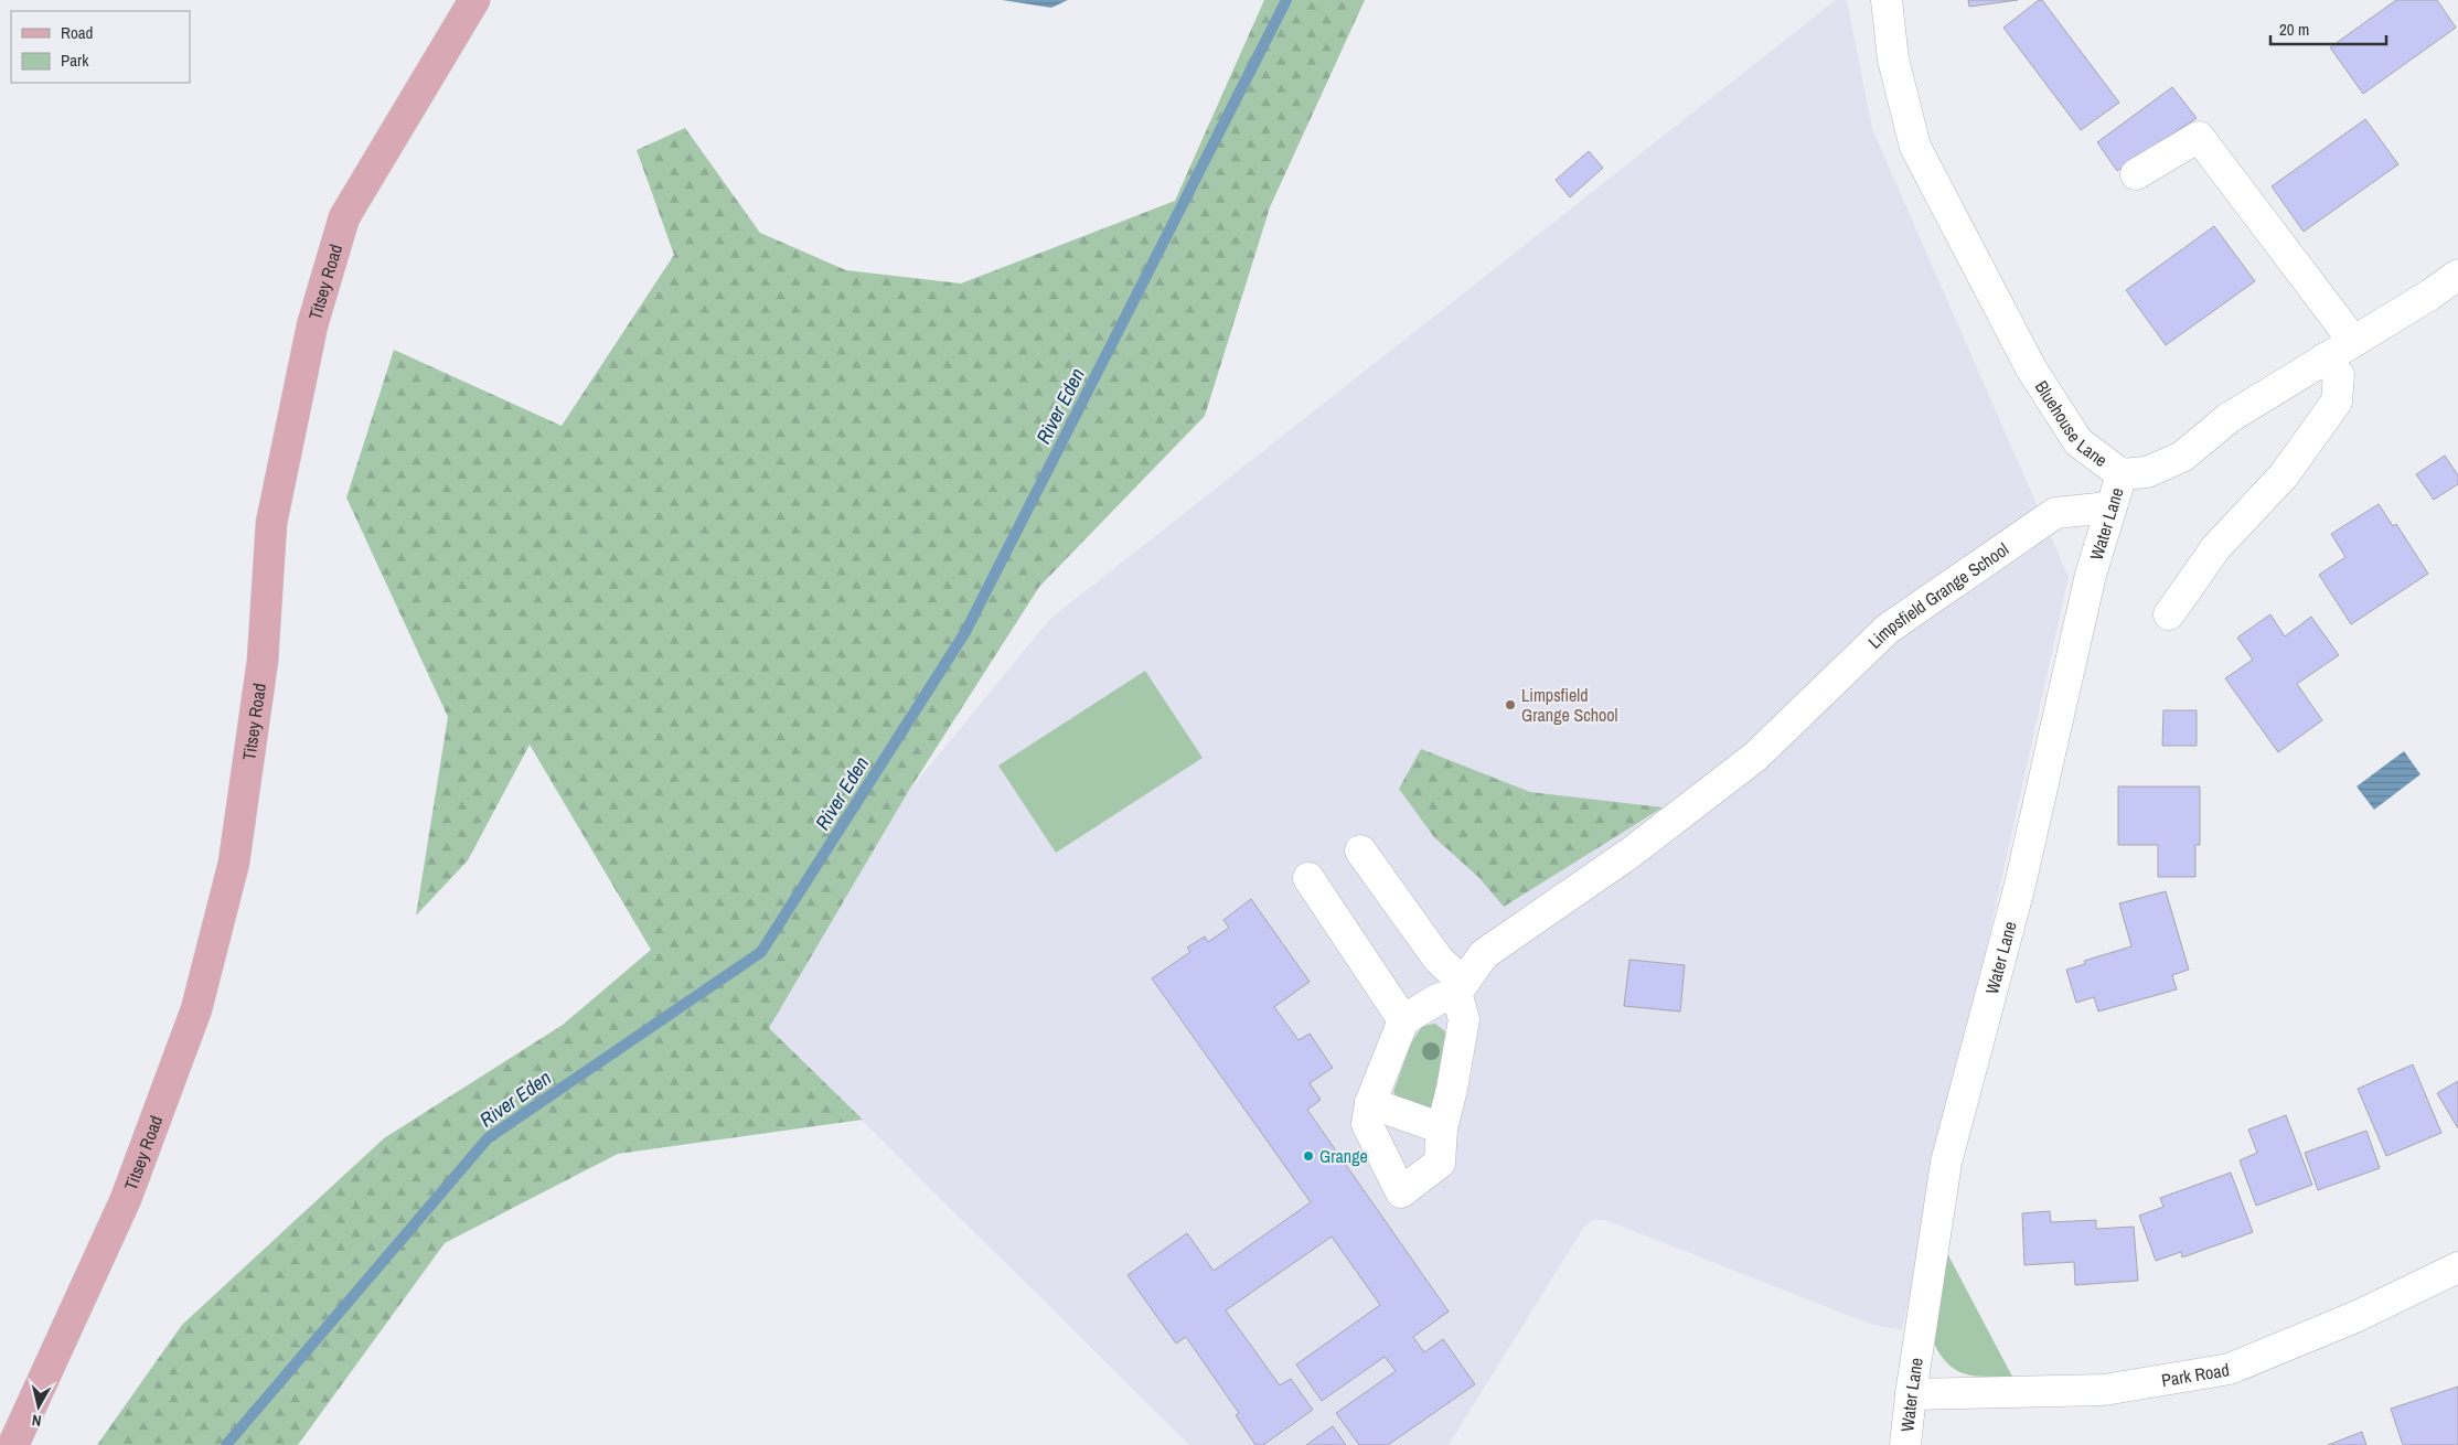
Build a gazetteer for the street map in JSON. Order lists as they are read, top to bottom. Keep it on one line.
{"streets":{"main road":["Titsey Road"],"street":["Bluehouse Lane","Water Lane","Limpsfield Grange School","Park Road"]},"crossings":[["Bluehouse Lane","Water Lane"],["Water Lane","Limpsfield Grange School"],["Water Lane","Park Road"]],"water":["River Eden"],"places":["Limpsfield Grange School","Grange"],"legend":["Road","Park"],"scale_bar":"20 m","north":"bottom"}
